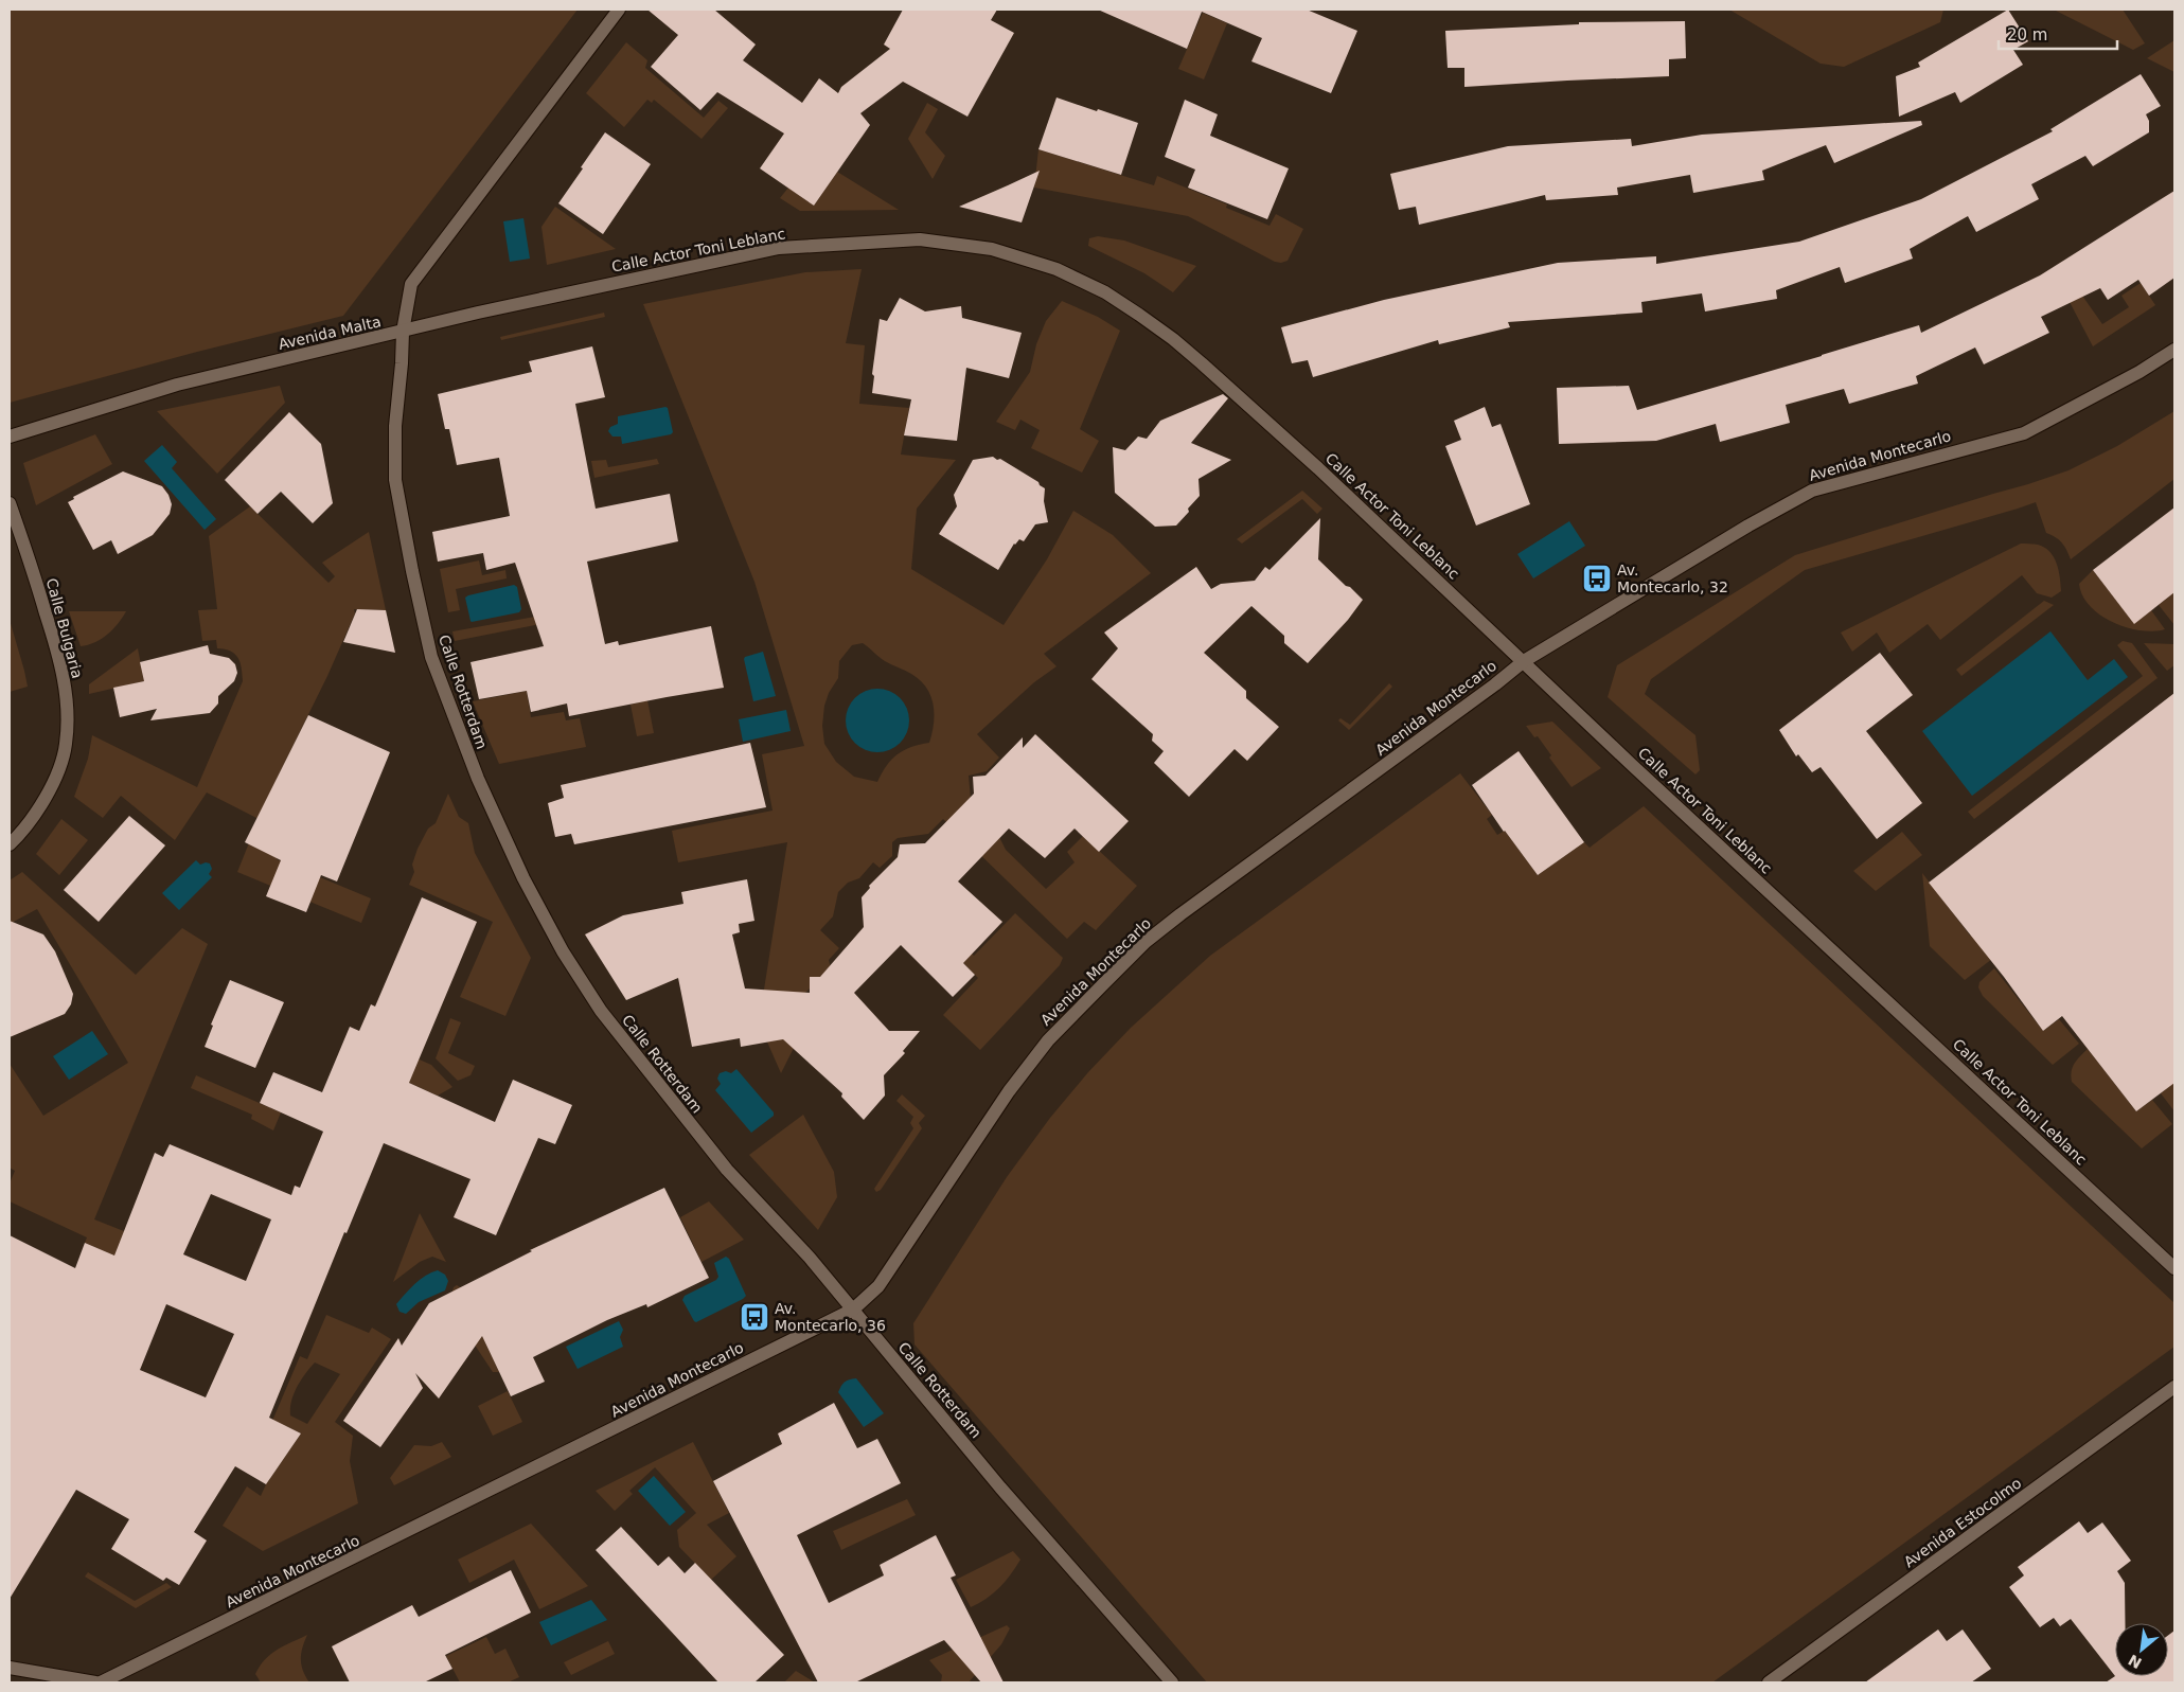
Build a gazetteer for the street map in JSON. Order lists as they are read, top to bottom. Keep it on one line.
{"streets":{"street":["Calle Actor Toni Leblanc","Avenida Malta","Avenida Montecarlo","Calle Bulgaria","Calle Rotterdam","Avenida Estocolmo"]},"crossings":[["Calle Actor Toni Leblanc","Avenida Malta"],["Calle Actor Toni Leblanc","Avenida Montecarlo"],["Calle Actor Toni Leblanc","Calle Rotterdam"],["Avenida Malta","Calle Rotterdam"],["Avenida Montecarlo","Calle Rotterdam"]],"places":{"bus stop":["Av. Montecarlo, 32","Av. Montecarlo, 36"]},"scale_bar":"20 m","north":"bottom left"}
